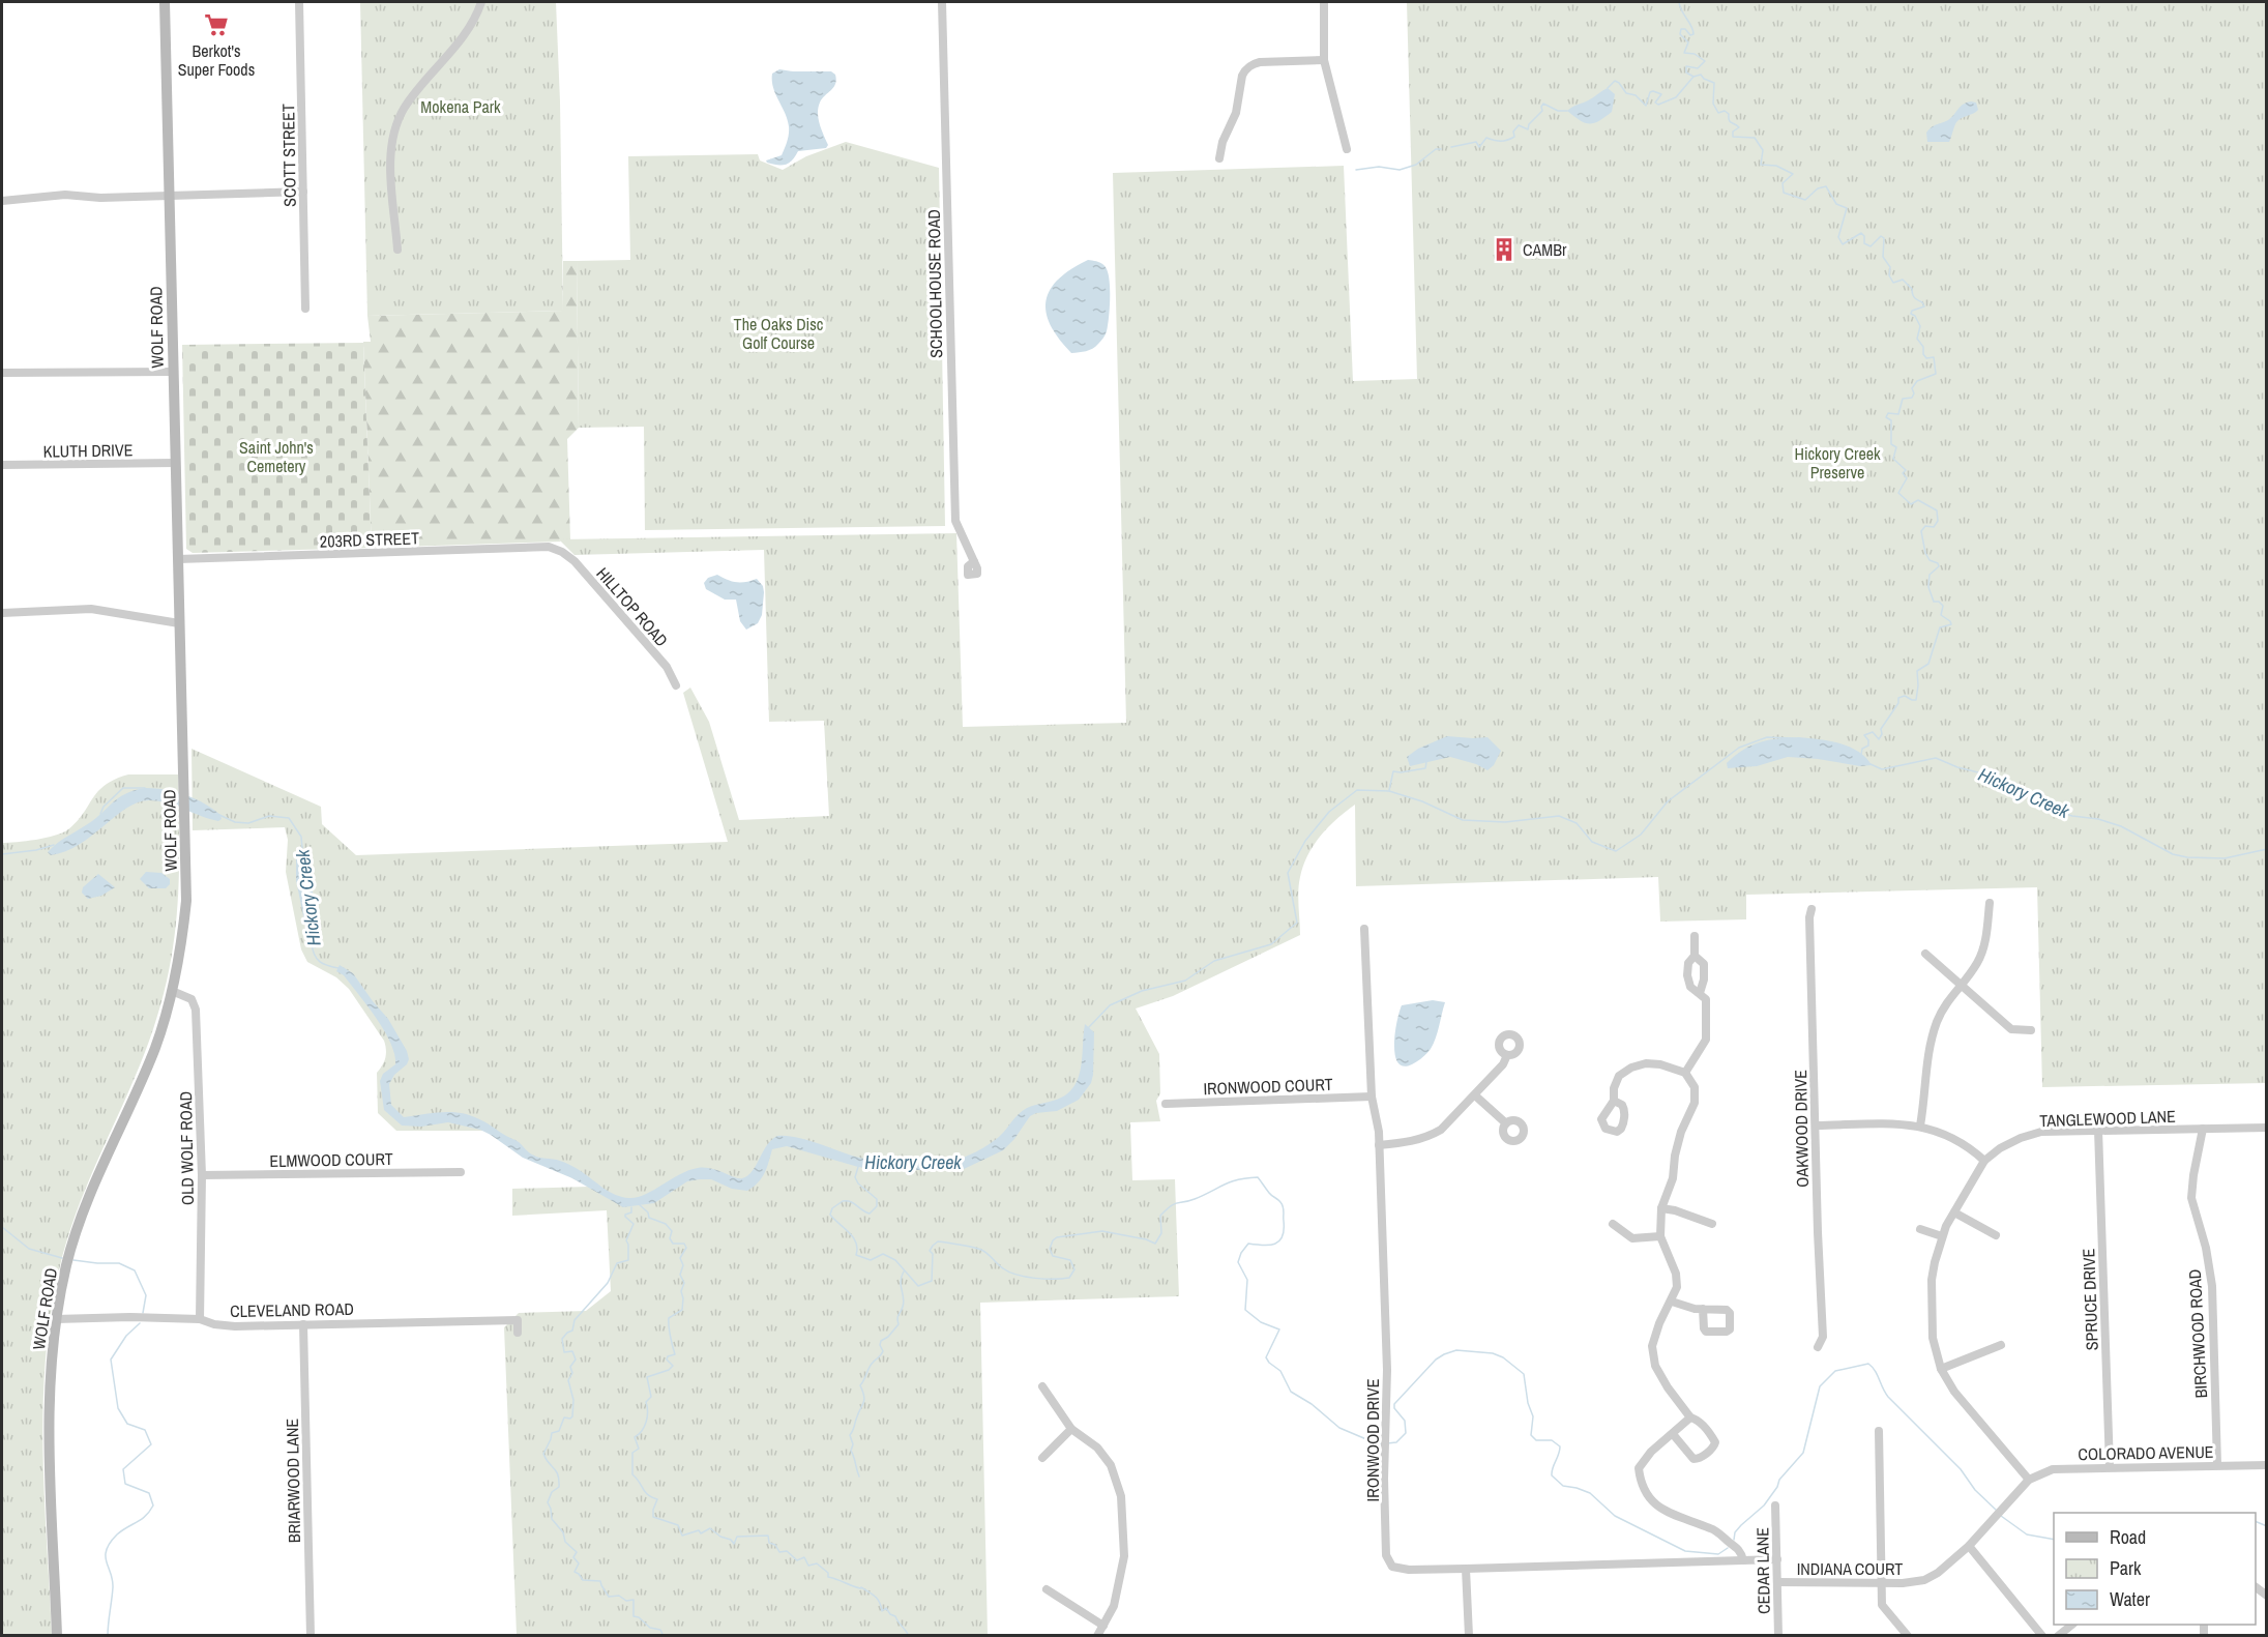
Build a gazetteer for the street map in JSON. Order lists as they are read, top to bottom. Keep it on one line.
{"streets":{"main road":["WOLF ROAD"],"street":["SCOTT STREET","SCHOOLHOUSE ROAD","KLUTH DRIVE","203RD STREET","HILLTOP ROAD","IRONWOOD COURT","TANGLEWOOD LANE","OAKWOOD DRIVE","OLD WOLF ROAD","ELMWOOD COURT","SPRUCE DRIVE","CLEVELAND ROAD","BIRCHWOOD ROAD","IRONWOOD DRIVE","COLORADO AVENUE","BRIARWOOD LANE","INDIANA COURT","CEDAR LANE"]},"crossings":[["WOLF ROAD","KLUTH DRIVE"],["WOLF ROAD","203RD STREET"],["WOLF ROAD","OLD WOLF ROAD"],["WOLF ROAD","CLEVELAND ROAD"],["203RD STREET","HILLTOP ROAD"],["IRONWOOD COURT","IRONWOOD DRIVE"],["TANGLEWOOD LANE","SPRUCE DRIVE"],["TANGLEWOOD LANE","BIRCHWOOD ROAD"],["TANGLEWOOD LANE","COLORADO AVENUE"],["TANGLEWOOD LANE","INDIANA COURT"],["OLD WOLF ROAD","ELMWOOD COURT"],["OLD WOLF ROAD","CLEVELAND ROAD"],["SPRUCE DRIVE","COLORADO AVENUE"],["CLEVELAND ROAD","BRIARWOOD LANE"],["BIRCHWOOD ROAD","COLORADO AVENUE"],["IRONWOOD DRIVE","CEDAR LANE"],["COLORADO AVENUE","INDIANA COURT"],["INDIANA COURT","CEDAR LANE"]],"water":["Hickory Creek"],"parks":["Mokena Park","The Oaks Disc Golf Course","Saint John's Cemetery","Hickory Creek Preserve"],"places":{"supermarket":["Berkot's Super Foods"],"building":["CAMBr"]},"legend":["Road","Park","Water"]}
